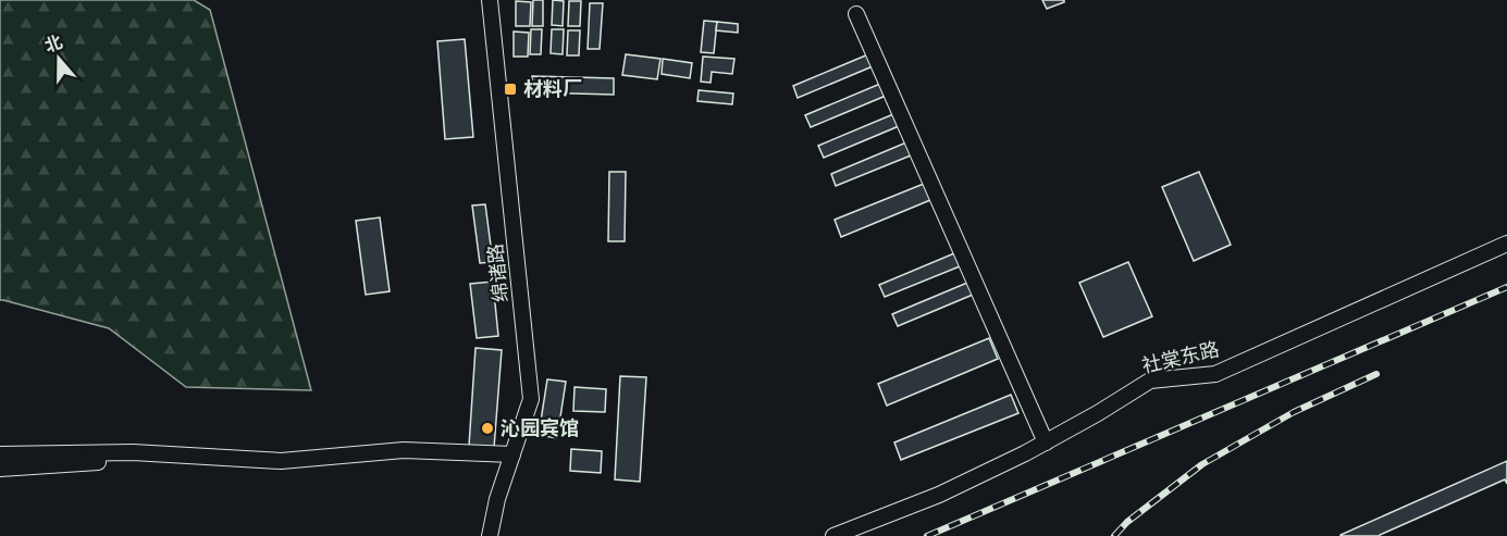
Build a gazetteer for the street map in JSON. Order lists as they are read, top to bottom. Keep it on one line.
{"streets":{"street":["绵诸路","社棠东路"]},"places":{"transit":["材料厂"],"other":["沁园宾馆"]},"north":"top"}
